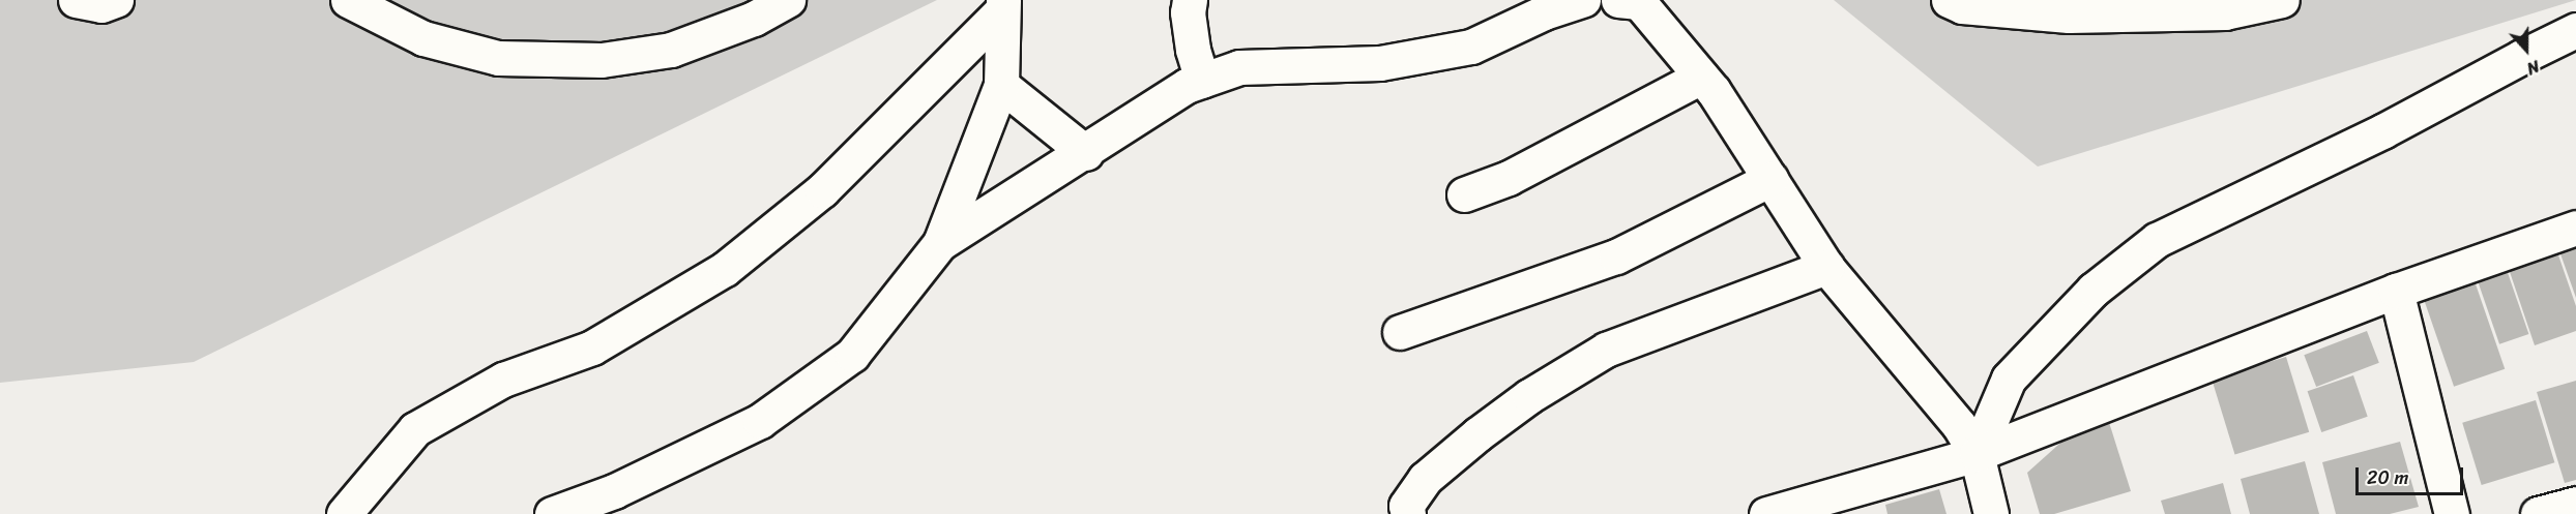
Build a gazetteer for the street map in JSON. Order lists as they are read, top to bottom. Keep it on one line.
{"scale_bar":"20 m","north":"bottom"}
